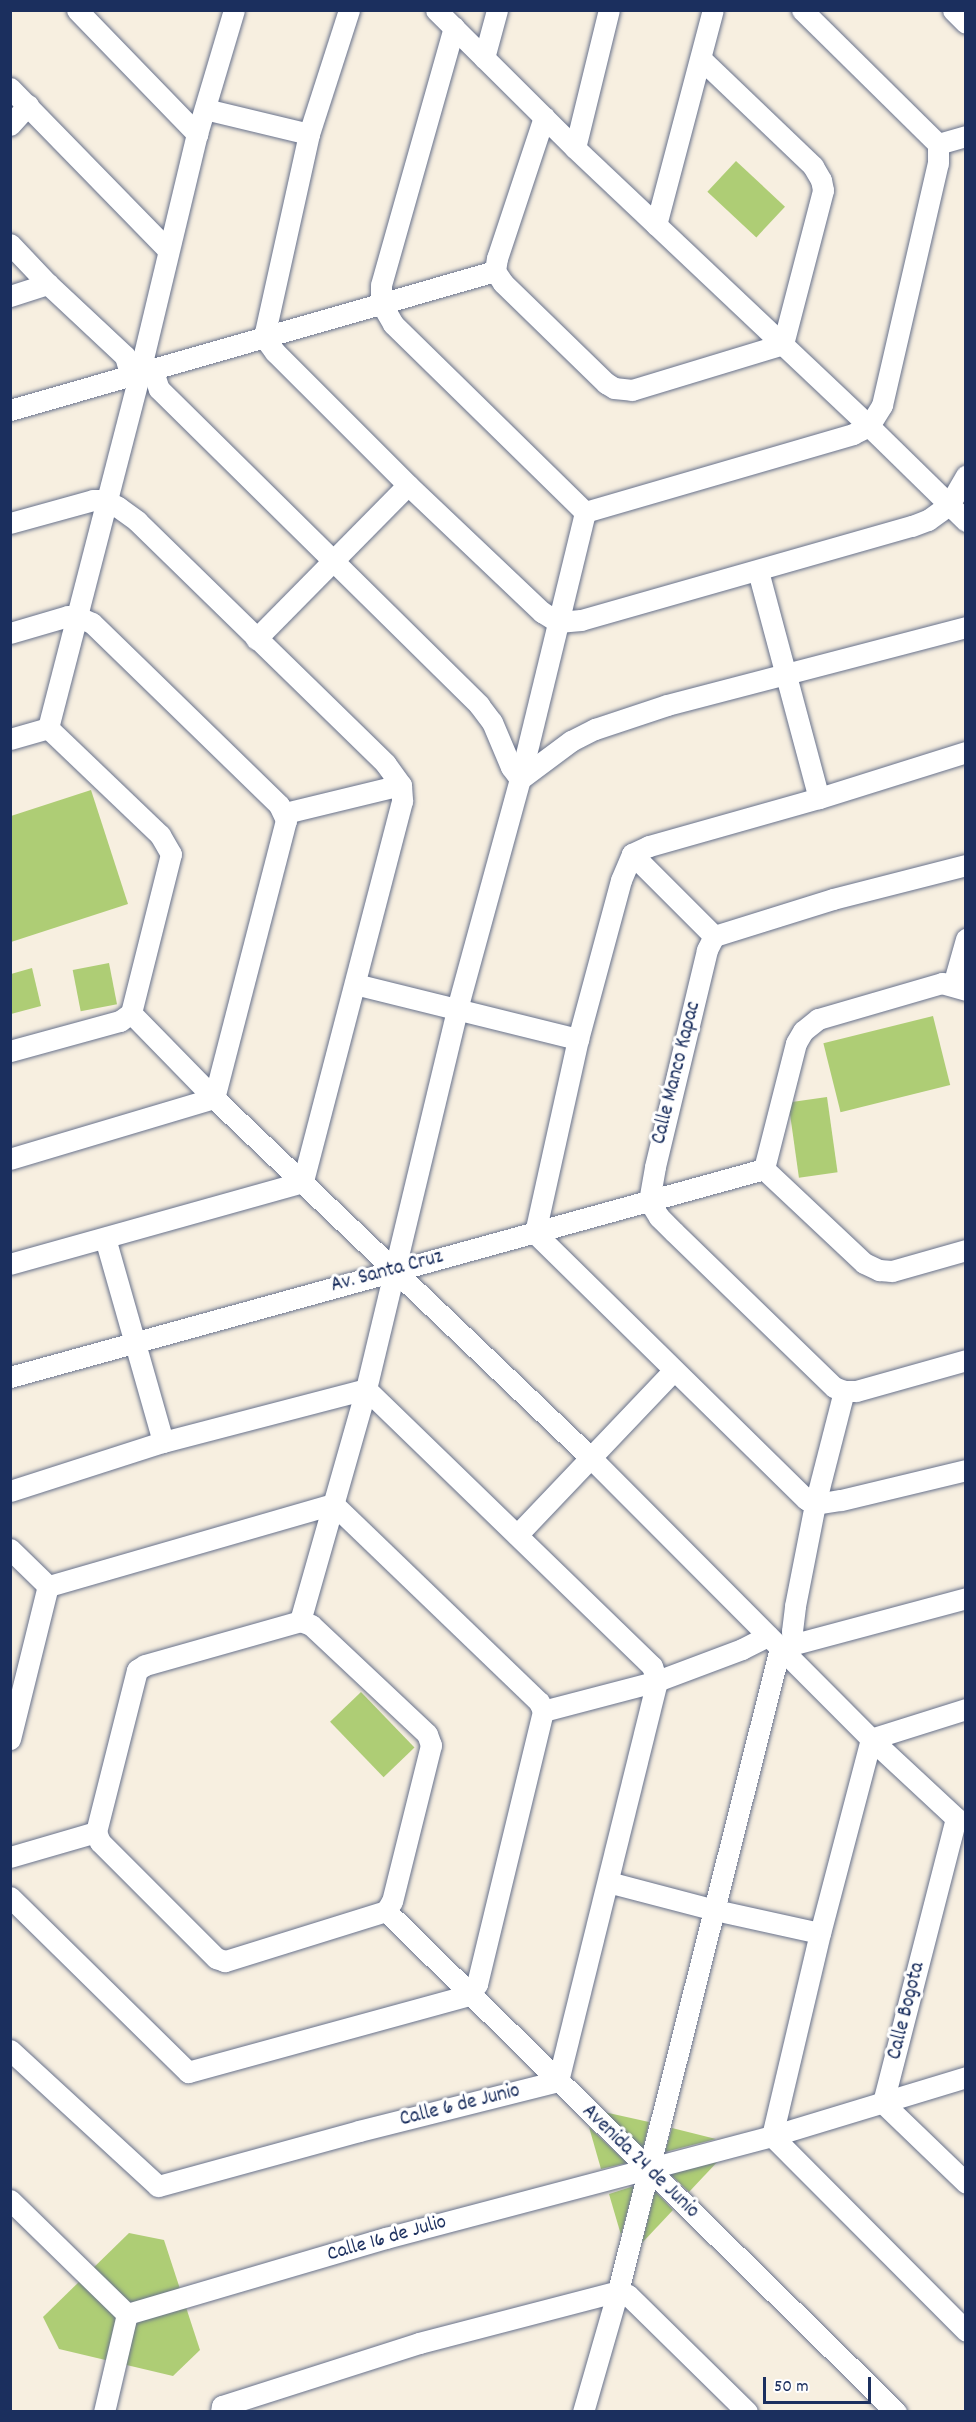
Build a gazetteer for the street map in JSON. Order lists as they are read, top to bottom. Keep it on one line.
{"streets":{"street":["Calle Manco Kapac","Av. Santa Cruz","Calle Bogota","Calle 6 de Junio","Avenida 24 de Junio","Calle 16 de Julio"]},"crossings":[["Calle Manco Kapac","Av. Santa Cruz"],["Calle Bogota","Calle 16 de Julio"],["Calle 6 de Junio","Avenida 24 de Junio"],["Avenida 24 de Junio","Calle 16 de Julio"]],"scale_bar":"50 m"}
